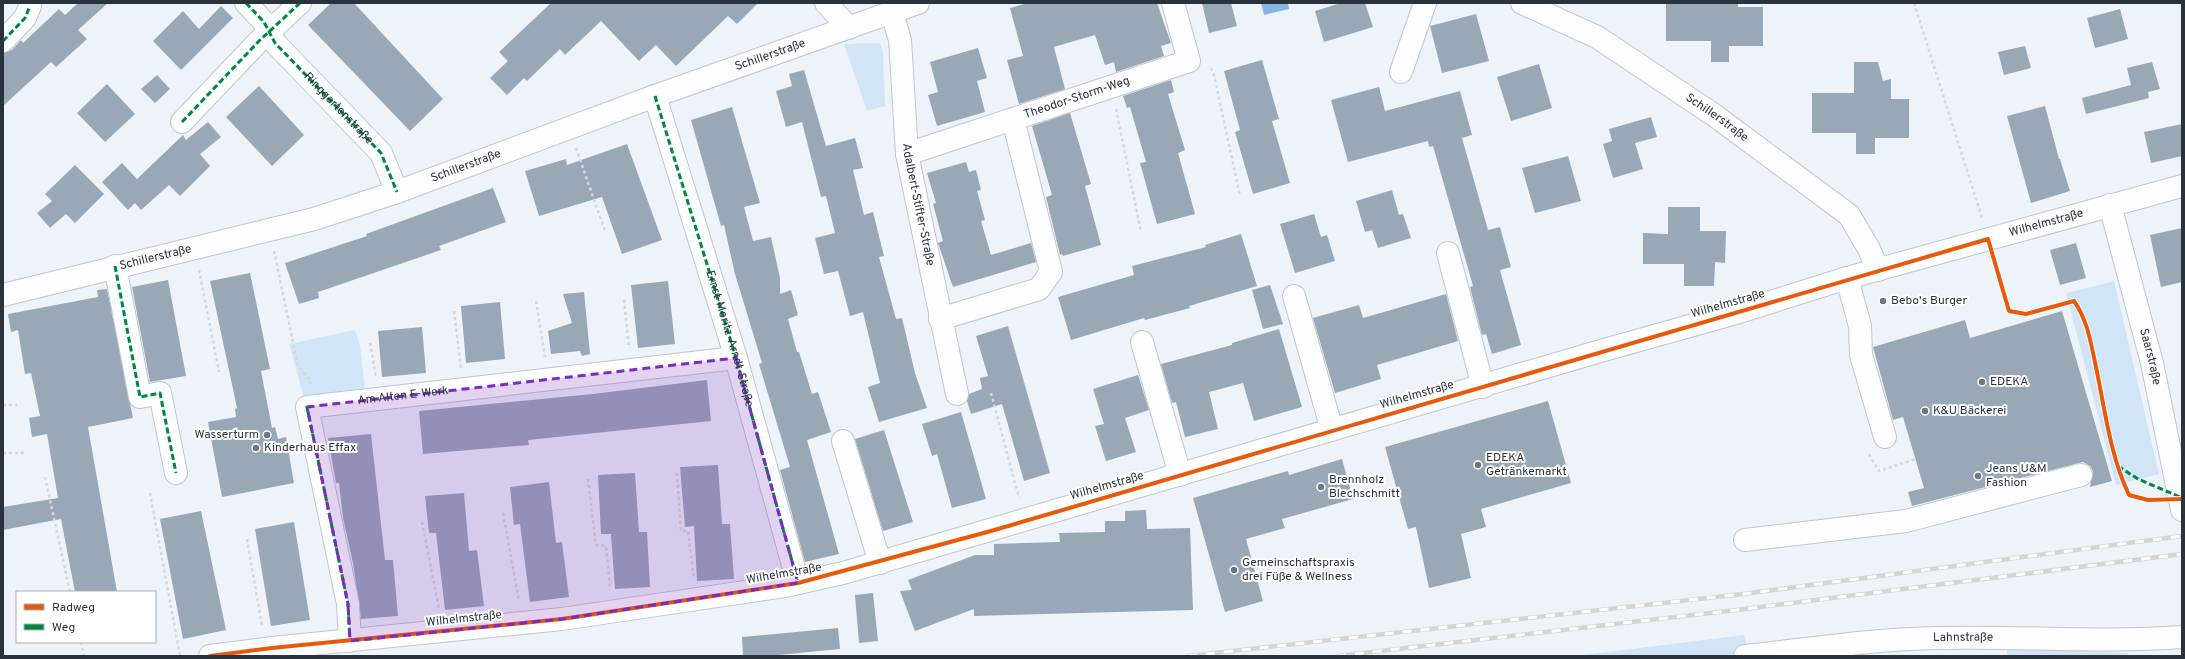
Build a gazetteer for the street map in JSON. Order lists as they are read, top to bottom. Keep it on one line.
{"streets":{"street":["Schillerstraße","Theodor-Storm-Weg","Ringgartenstraße","Adalbert-Stifter-Straße","Wilhelmstraße","Ernst-Moritz-Arndt-Straße","Saarstraße","Am Alten E-Werk","Lahnstraße"]},"crossings":[["Schillerstraße","Ringgartenstraße"],["Schillerstraße","Adalbert-Stifter-Straße"],["Schillerstraße","Wilhelmstraße"],["Schillerstraße","Ernst-Moritz-Arndt-Straße"],["Theodor-Storm-Weg","Adalbert-Stifter-Straße"],["Wilhelmstraße","Ernst-Moritz-Arndt-Straße"],["Wilhelmstraße","Saarstraße"],["Ernst-Moritz-Arndt-Straße","Am Alten E-Werk"]],"places":["Bebo's Burger","EDEKA","K&U Bäckerei","Wasserturm","Kinderhaus Effax","EDEKA Getränkemarkt","Jeans U&M Fashion","Brennholz Blechschmitt","Gemeinschaftspraxis drei Füße & Wellness"],"legend":["Radweg","Weg"]}
